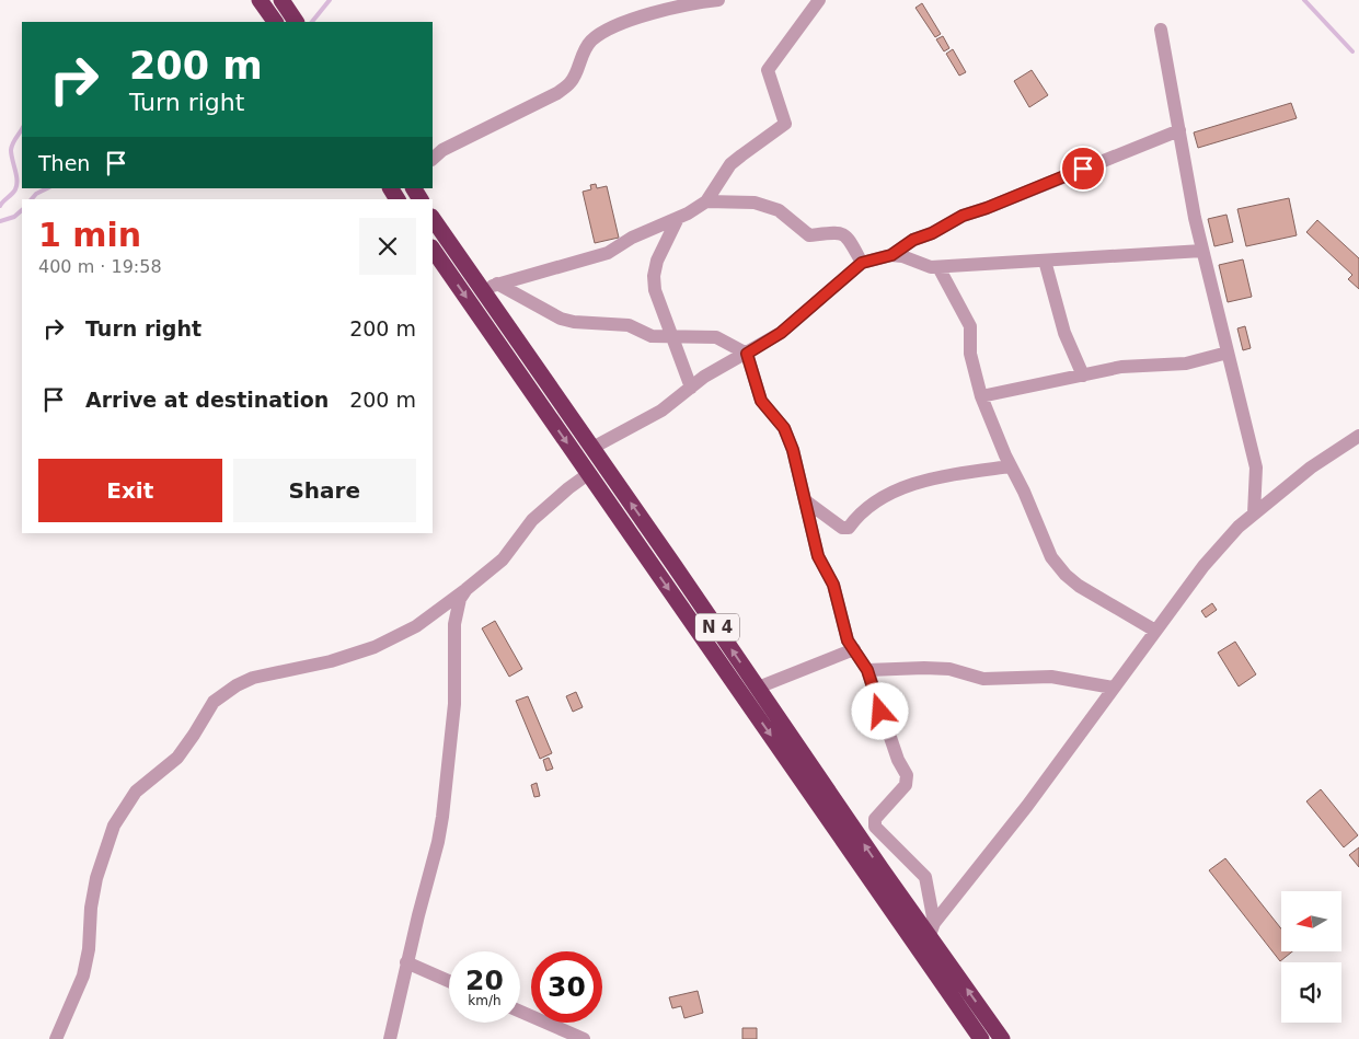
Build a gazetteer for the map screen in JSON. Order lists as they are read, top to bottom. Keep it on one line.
{"streets":{"highway":["N 4"]},"north":"left","page":{"turn":["200 m","Turn right"],"then":"Then","heading":["1 min","400 m · 19:58"],"list":[{"name":"Turn right","value":"200 m"},{"name":"Arrive at destination","value":"200 m"}],"buttons":["Exit","Share"],"speed":"20 km/h","limit":"30"}}
